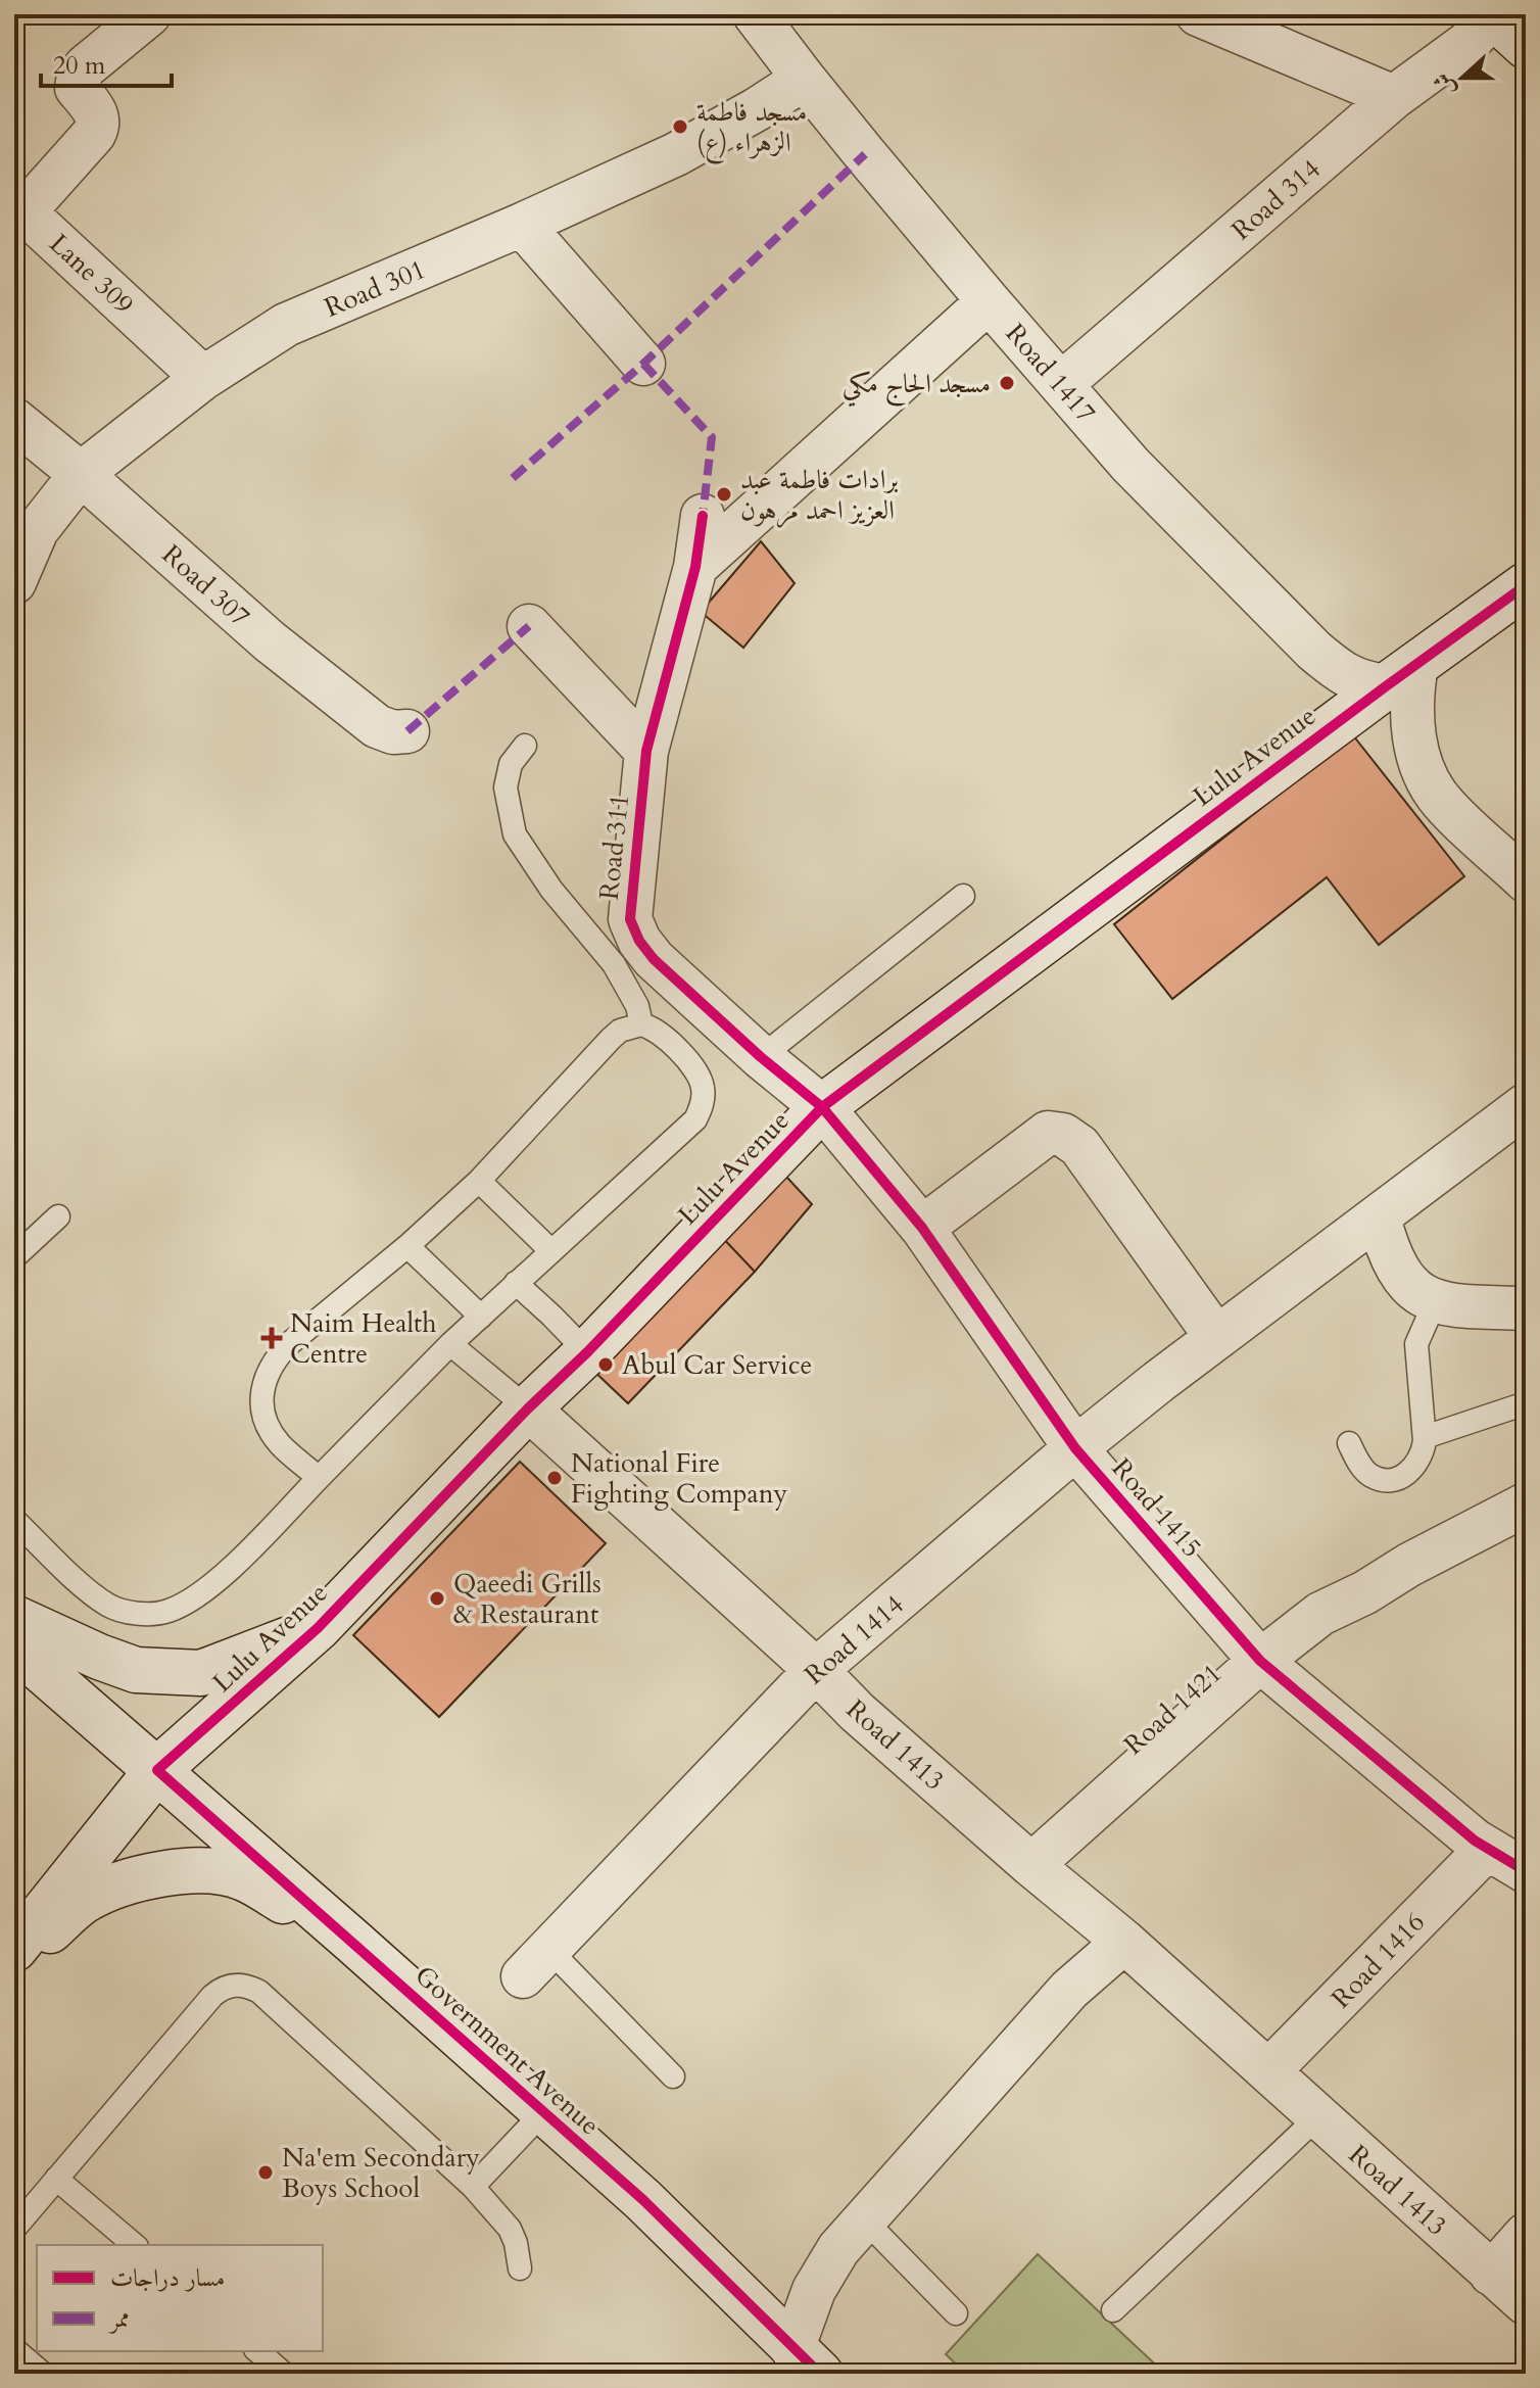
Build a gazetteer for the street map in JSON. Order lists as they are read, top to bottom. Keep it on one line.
{"streets":{"street":["Road 314","Lane 309","Road 301","Road 1417","Road 307","Lulu Avenue","Road 311","Road 1415","Road 1414","Road 1421","Road 1413","Road 1416","Government Avenue"]},"crossings":[["Road 314","Road 1417"],["Lane 309","Road 301"],["Road 301","Road 1417"],["Road 301","Road 307"],["Road 1417","Lulu Avenue"],["Lulu Avenue","Road 311"],["Lulu Avenue","Road 1415"],["Lulu Avenue","Road 1413"],["Lulu Avenue","Government Avenue"],["Road 311","Road 1415"],["Road 1415","Road 1414"],["Road 1415","Road 1421"],["Road 1415","Road 1416"],["Road 1414","Road 1413"],["Road 1421","Road 1413"],["Road 1413","Road 1416"]],"places":{"other":["مسجد فاطمة الزهراء (ع)","مسجد الحاج مكي","برادات فاطمة عبد العزيز احمد مرهون","Abul Car Service","National Fire Fighting Company","Qaeedi Grills & Restaurant","Na'em Secondary Boys School"],"health":["Naim Health Centre"]},"legend":["مسار دراجات","ممر"],"scale_bar":"20 m","north":"left"}
